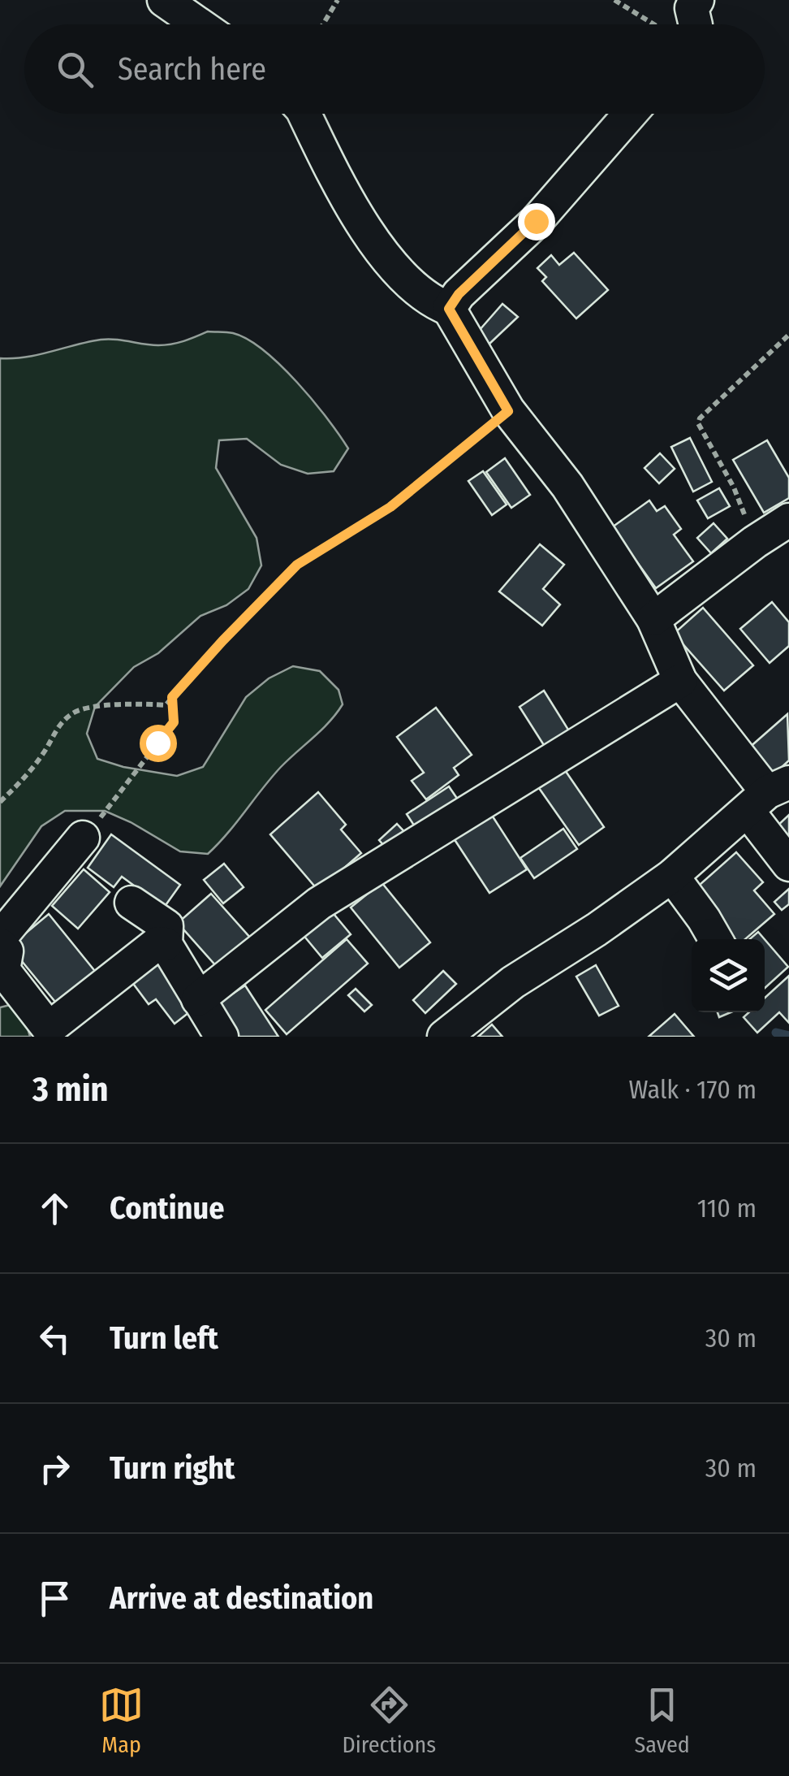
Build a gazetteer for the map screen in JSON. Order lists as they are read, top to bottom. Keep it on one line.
{"page":{"search":"Search here","heading":["3 min","Walk · 170 m"],"list":[["Continue","110 m"],["Turn left","30 m"],["Turn right","30 m"],"Arrive at destination"],"nav":["Map","Directions","Saved"]}}
